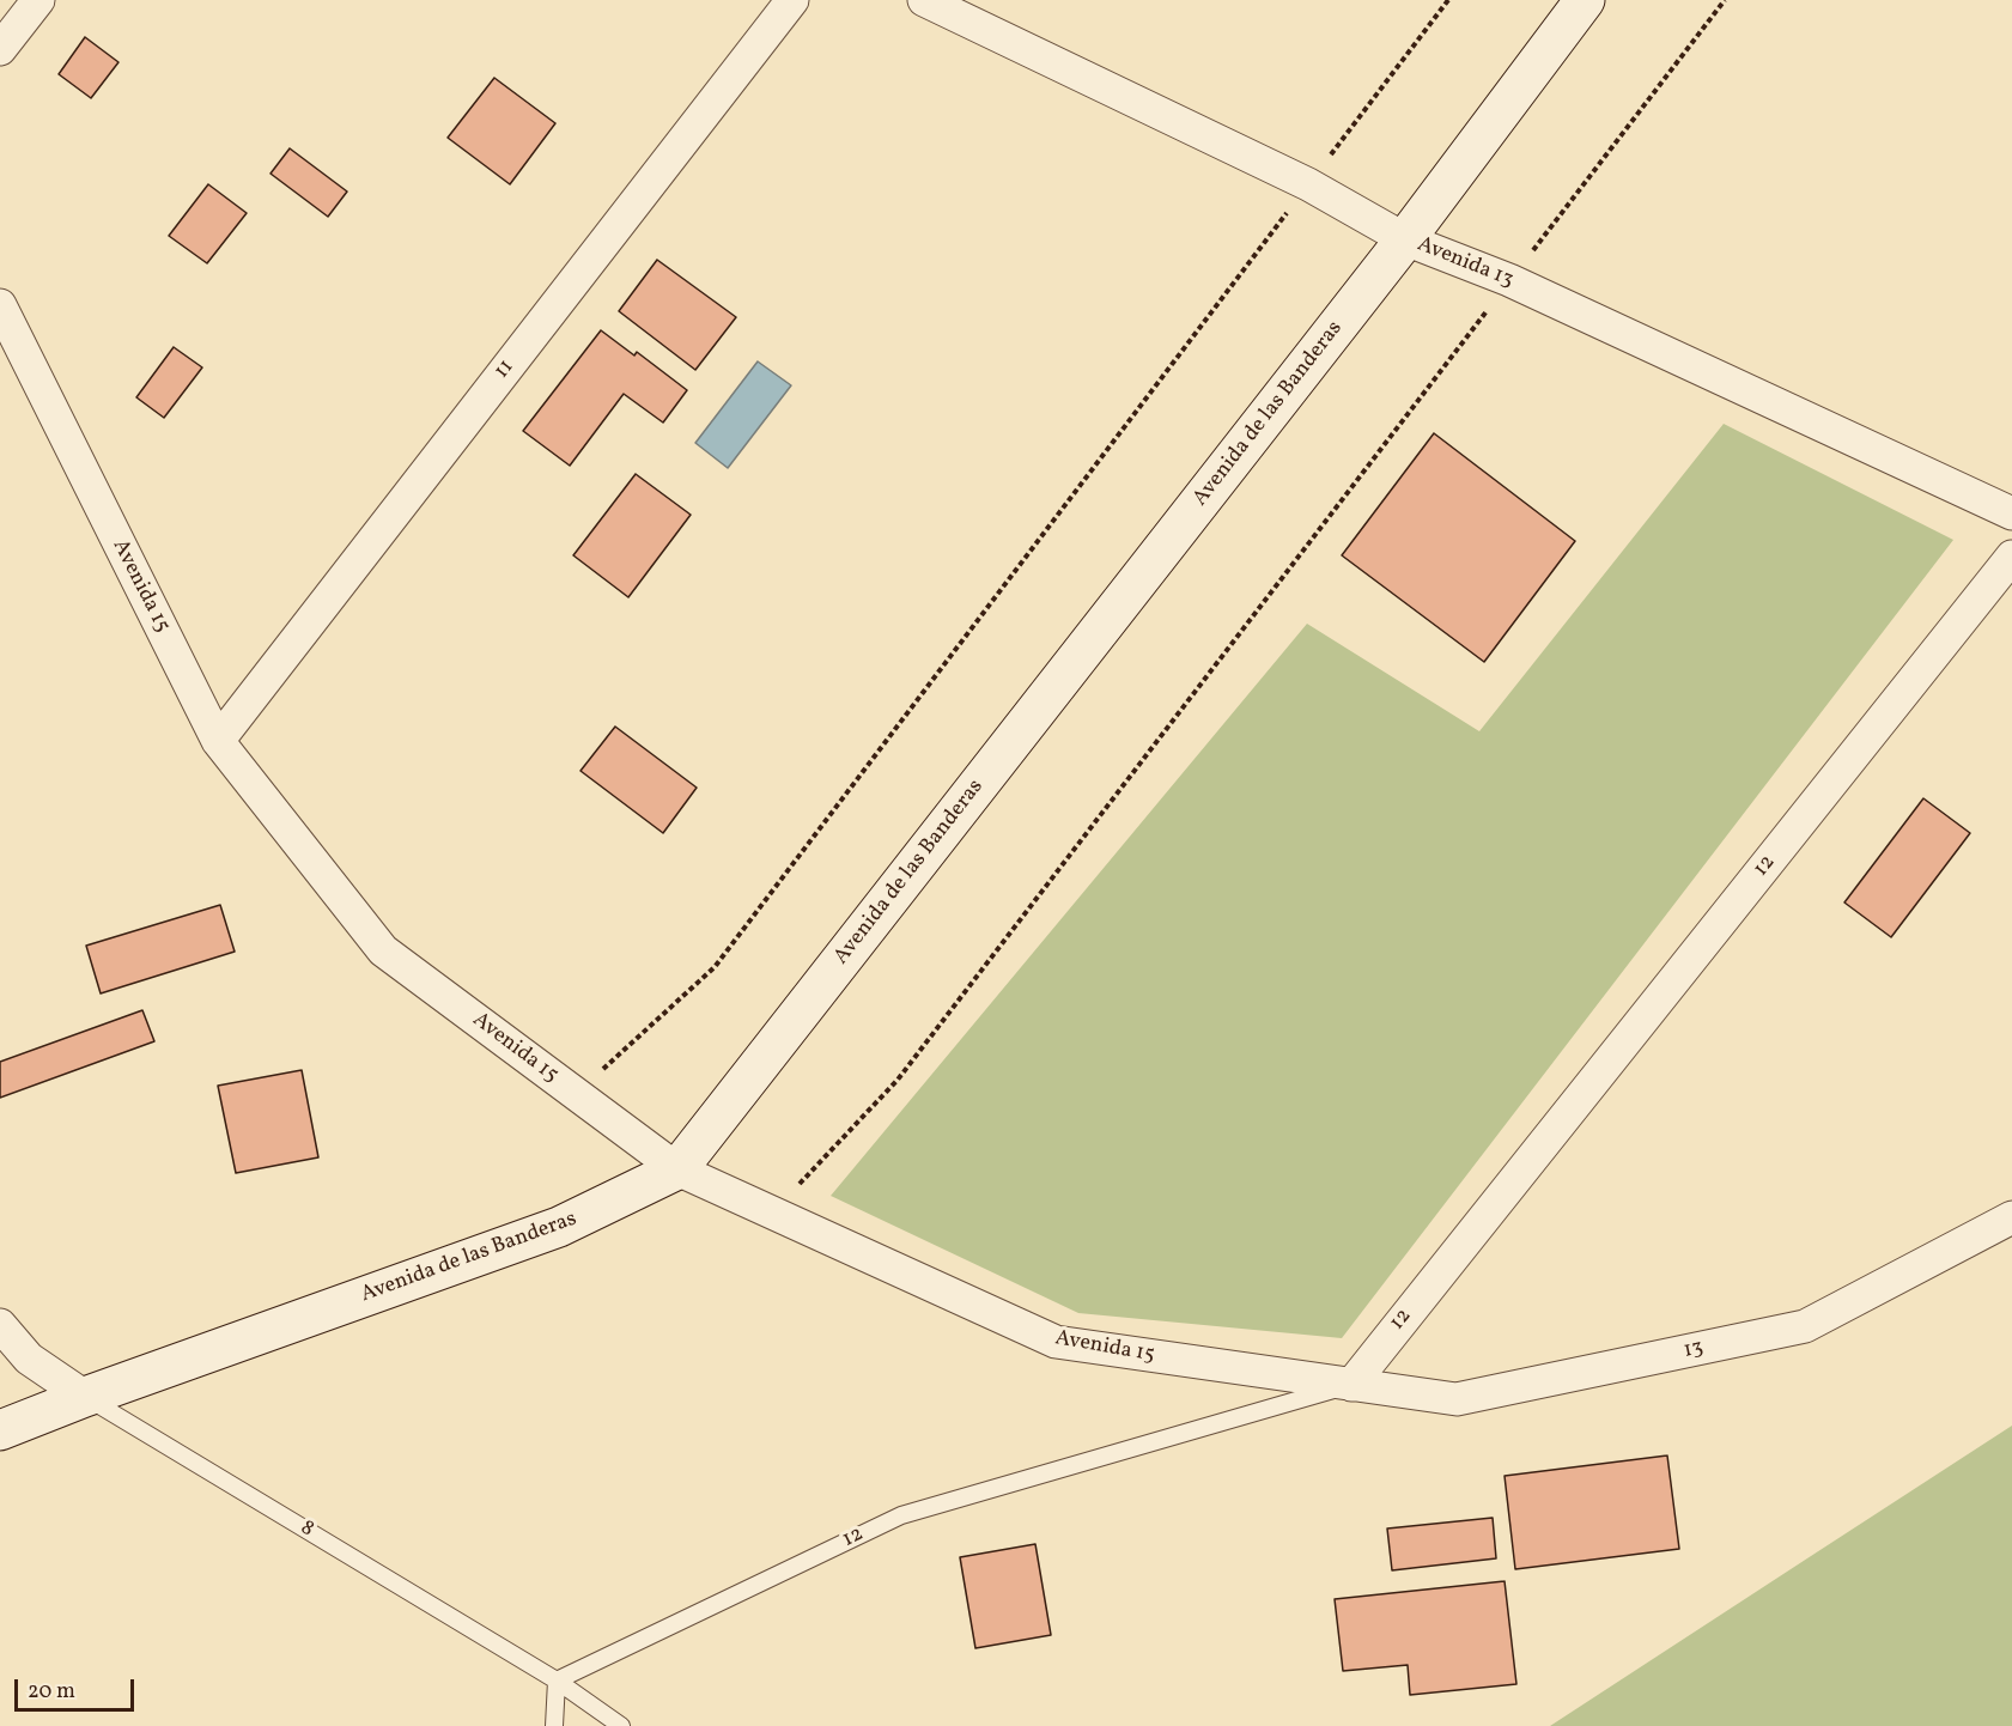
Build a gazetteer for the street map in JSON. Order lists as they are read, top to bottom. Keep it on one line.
{"streets":{"street":["Avenida 13","11","Avenida de las Banderas","Avenida 15","12","13","8"]},"crossings":[["Avenida 13","Avenida de las Banderas"],["11","Avenida 15"],["Avenida de las Banderas","Avenida 15"],["Avenida de las Banderas","8"],["Avenida 15","12"],["Avenida 15","13"],["12","13"],["12","8"]],"scale_bar":"20 m"}
